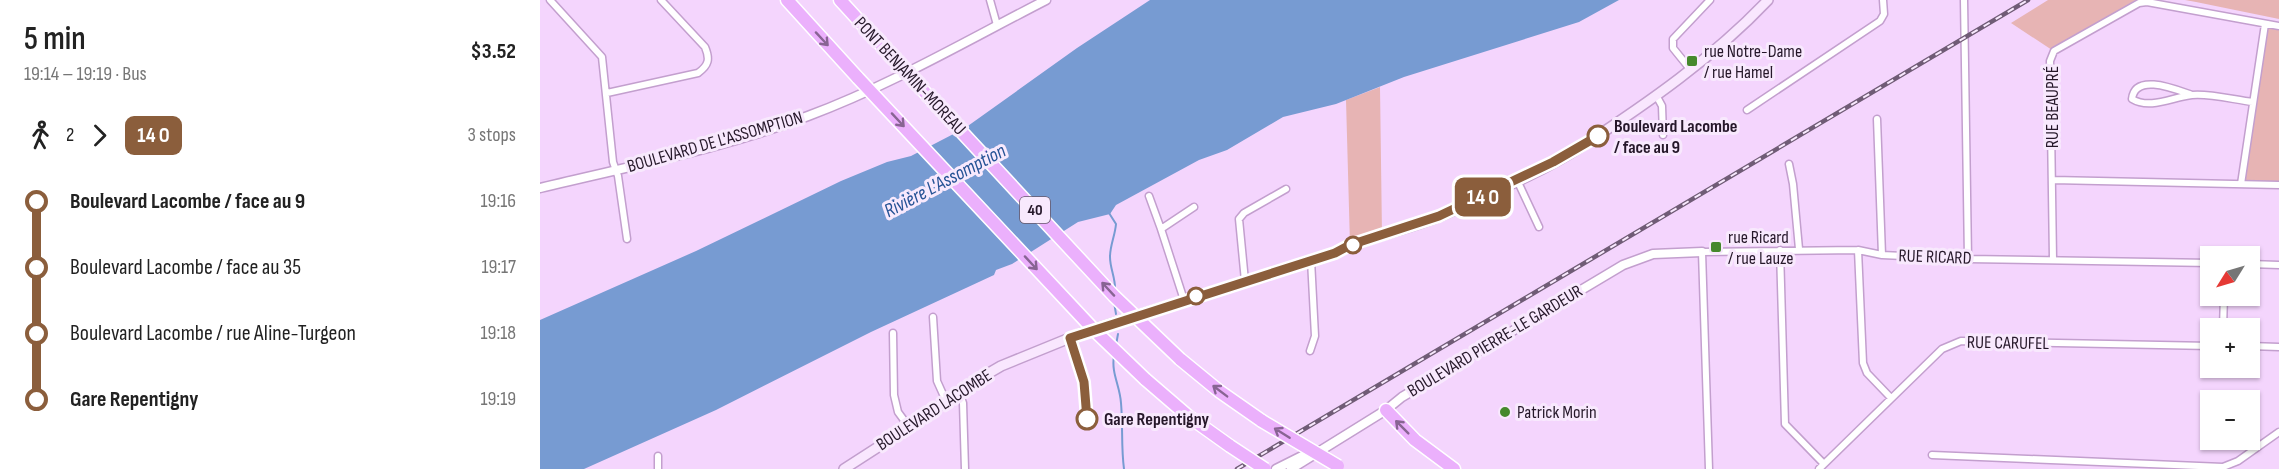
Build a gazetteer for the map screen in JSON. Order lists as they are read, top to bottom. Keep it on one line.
{"streets":{"highway":["PONT BENJAMIN-MOREAU","40"],"main road":["BOULEVARD LACOMBE"],"street":["RUE BEAUPRÉ","BOULEVARD DE L'ASSOMPTION","RUE RICARD","BOULEVARD PIERRE-LE GARDEUR","RUE CARUFEL"]},"crossings":[["RUE BEAUPRÉ","RUE RICARD"],["RUE RICARD","BOULEVARD PIERRE-LE GARDEUR"]],"water":["Rivière L'Assomption"],"places":{"transit":["rue Notre-Dame / rue Hamel","rue Ricard / rue Lauze"],"other":["Boulevard Lacombe / face au 9","Patrick Morin","Gare Repentigny"]},"north":"bottom left","page":{"heading":["5 min","19:14 – 19:19 · Bus","$3.52"],"on_map":"14 O","legs":["2","14 O","3 stops"],"list":[{"name":"Boulevard Lacombe / face au 9","value":"19:16"},{"name":"Boulevard Lacombe / face au 35","value":"19:17"},{"name":"Boulevard Lacombe / rue Aline-Turgeon","value":"19:18"},{"name":"Gare Repentigny","value":"19:19"}],"map_buttons":["+","−"]}}
